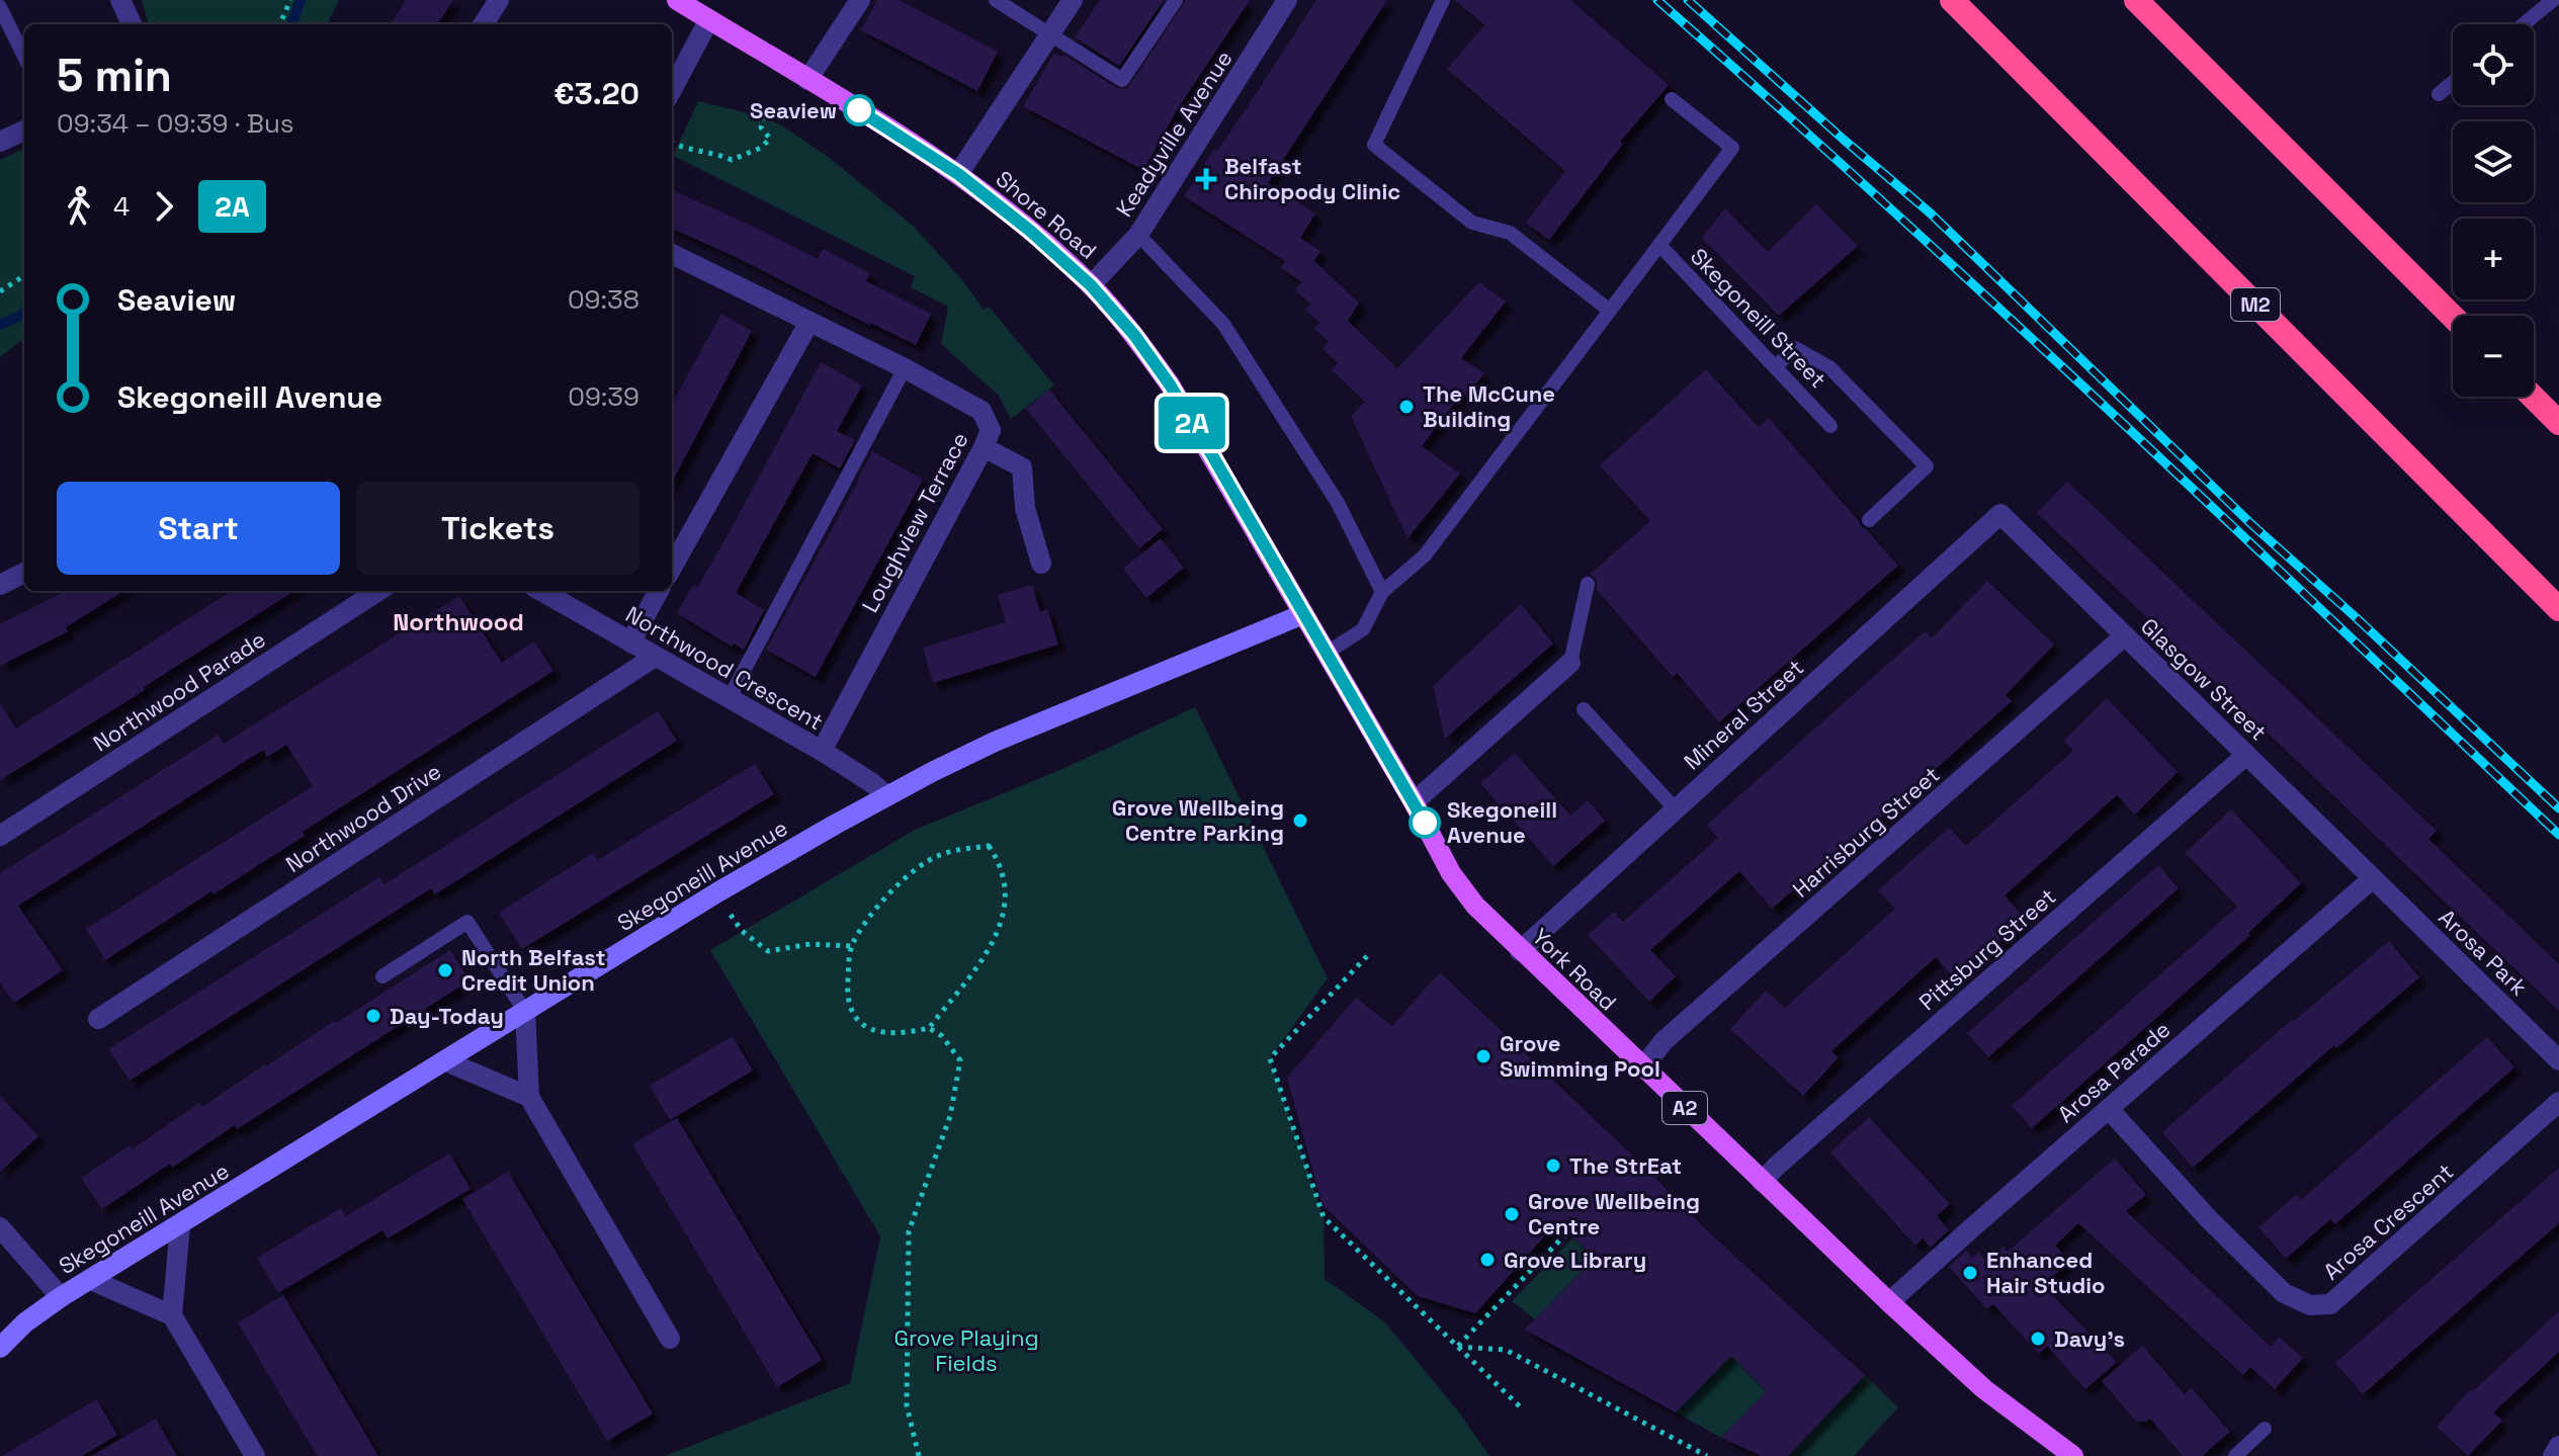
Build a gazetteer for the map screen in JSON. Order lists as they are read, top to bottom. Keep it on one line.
{"streets":{"highway":["M2"],"main road":["Shore Road","York Road","A2"],"street":["Keadyville Avenue","Loughview Terrace","Northwood Crescent","Glasgow Street","Northwood Parade","Mineral Street","Northwood Drive","Harrisburg Street","Skegoneill Avenue","Pittsburg Street","Arosa Park","Arosa Parade","Arosa Crescent"],"lane":["Skegoneill Street"]},"crossings":[["Keadyville Avenue","Shore Road"],["Shore Road","Skegoneill Avenue"],["Shore Road","York Road"],["Loughview Terrace","Northwood Crescent"],["Northwood Crescent","Northwood Drive"],["Northwood Crescent","Skegoneill Avenue"],["Glasgow Street","Mineral Street"],["Glasgow Street","Harrisburg Street"],["Glasgow Street","Pittsburg Street"],["Glasgow Street","Arosa Park"],["Glasgow Street","Arosa Parade"],["Mineral Street","York Road"],["Harrisburg Street","York Road"],["Skegoneill Avenue","York Road"],["Pittsburg Street","York Road"],["Arosa Park","Arosa Parade"],["York Road","Arosa Parade"],["Arosa Parade","Arosa Crescent"]],"districts":["Northwood"],"parks":["Grove Playing Fields"],"places":{"other":["Seaview","The McCune Building","Grove Wellbeing Centre Parking","Skegoneill Avenue","North Belfast Credit Union","Day-Today","Grove Swimming Pool","The StrEat","Grove Wellbeing Centre","Grove Library","Enhanced Hair Studio","Davy's"],"health":["Belfast Chiropody Clinic"]},"lines":["bus line 2A"],"page":{"on_map":"2A","map_buttons":["+","−"],"heading":["5 min","09:34 – 09:39 · Bus","€3.20"],"legs":["4","2A"],"list":[{"name":"Seaview","value":"09:38"},{"name":"Skegoneill Avenue","value":"09:39"}],"buttons":["Start","Tickets"]}}
